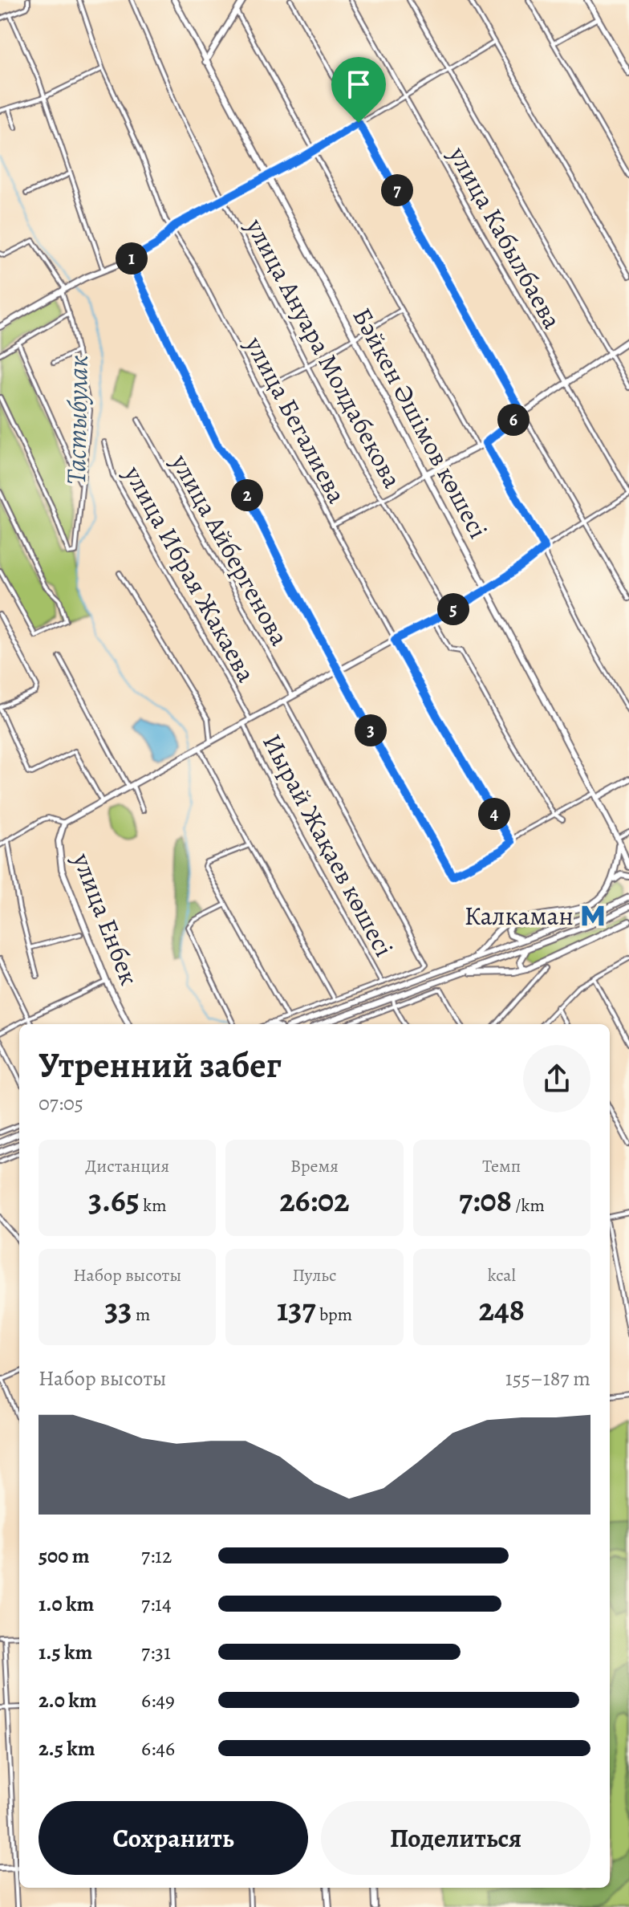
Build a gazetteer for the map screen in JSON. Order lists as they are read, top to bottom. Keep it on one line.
{"streets":{"main road":["Бәйкен Әшімов көшесі","улица Енбек"],"street":["улица Кабылбаева","улица Ануара Молдабекова","улица Бегалиева","улица Айбергенова","улица Ибрая Жакаева","Иырай Жақаев көшесі"]},"water":["Тастыбулак"],"places":{"metro station":["Калкаман"]},"page":{"pins":["7","1","6","2","5","3","4"],"heading":["Утренний забег","07:05"],"stats":[["Дистанция","3.65 km"],["Время","26:02"],["Темп","7:08 /km"],["Набор высоты","33 m"],["Пульс","137 bpm"],["kcal","248"]],"chart":["Набор высоты","155–187 m"],"list":[{"name":"500 m","note":"7:12"},{"name":"1.0 km","note":"7:14"},{"name":"1.5 km","note":"7:31"},{"name":"2.0 km","note":"6:49"},{"name":"2.5 km","note":"6:46"}],"buttons":["Сохранить","Поделиться"]}}
